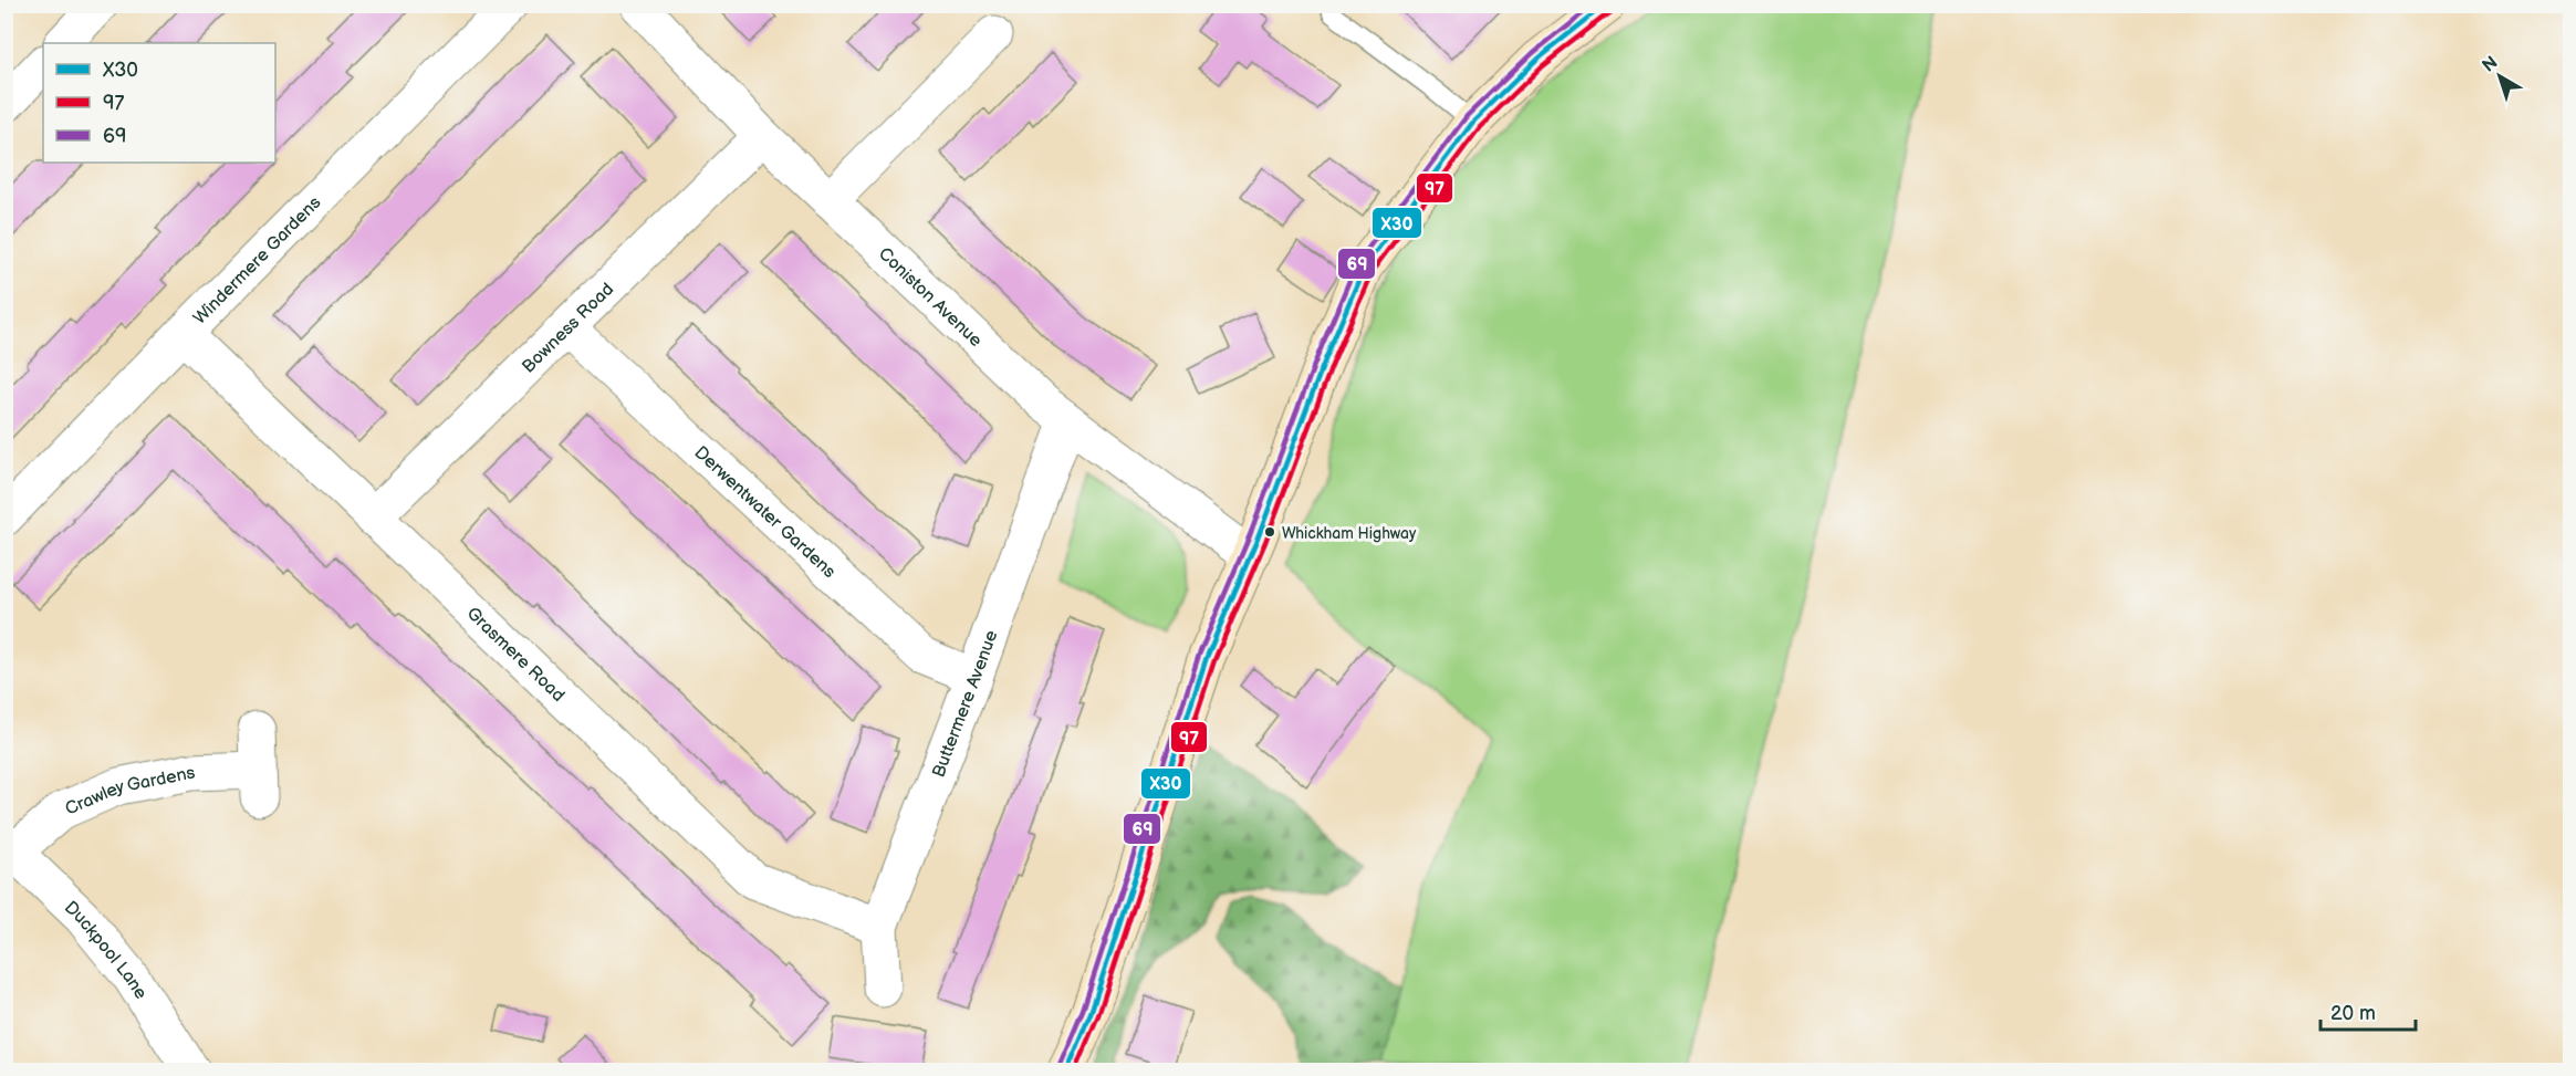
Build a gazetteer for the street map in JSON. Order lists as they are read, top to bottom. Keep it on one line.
{"streets":{"street":["Windermere Gardens","Coniston Avenue","Bowness Road","Derwentwater Gardens","Grasmere Road","Buttermere Avenue","Crawley Gardens","Duckpool Lane"]},"crossings":[["Windermere Gardens","Grasmere Road"],["Coniston Avenue","Bowness Road"],["Coniston Avenue","Buttermere Avenue"],["Bowness Road","Derwentwater Gardens"],["Bowness Road","Grasmere Road"],["Derwentwater Gardens","Buttermere Avenue"],["Grasmere Road","Buttermere Avenue"],["Crawley Gardens","Duckpool Lane"]],"places":["Whickham Highway"],"lines":["transit line X30","transit line 69","transit line 97"],"legend":["X30","97","69"],"scale_bar":"20 m","north":"top left"}
